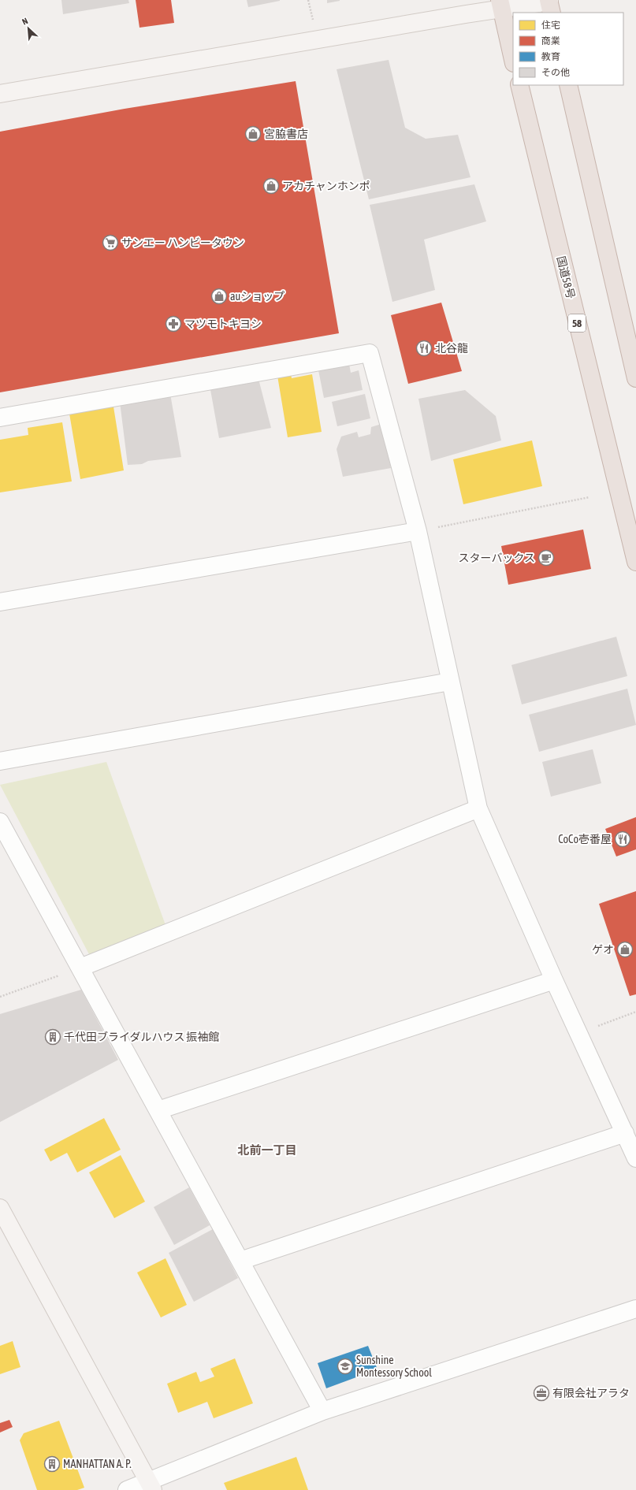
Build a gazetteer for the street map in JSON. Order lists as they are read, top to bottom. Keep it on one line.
{"streets":{"highway":["国道58号","58"]},"districts":["北前一丁目"],"places":{"shop":["宮脇書店","アカチャンホンポ","auショップ","ゲオ"],"supermarket":["サンエー ハンビータウン"],"pharmacy":["マツモトキヨシ"],"restaurant":["北谷龍","CoCo壱番屋"],"cafe":["スターバックス"],"building":["千代田ブライダルハウス 振袖館","MANHATTAN A. P."],"school or university":["Sunshine Montessory School"],"office":["有限会社アラタ"]},"legend":["住宅","商業","教育","その他"],"north":"top left"}
